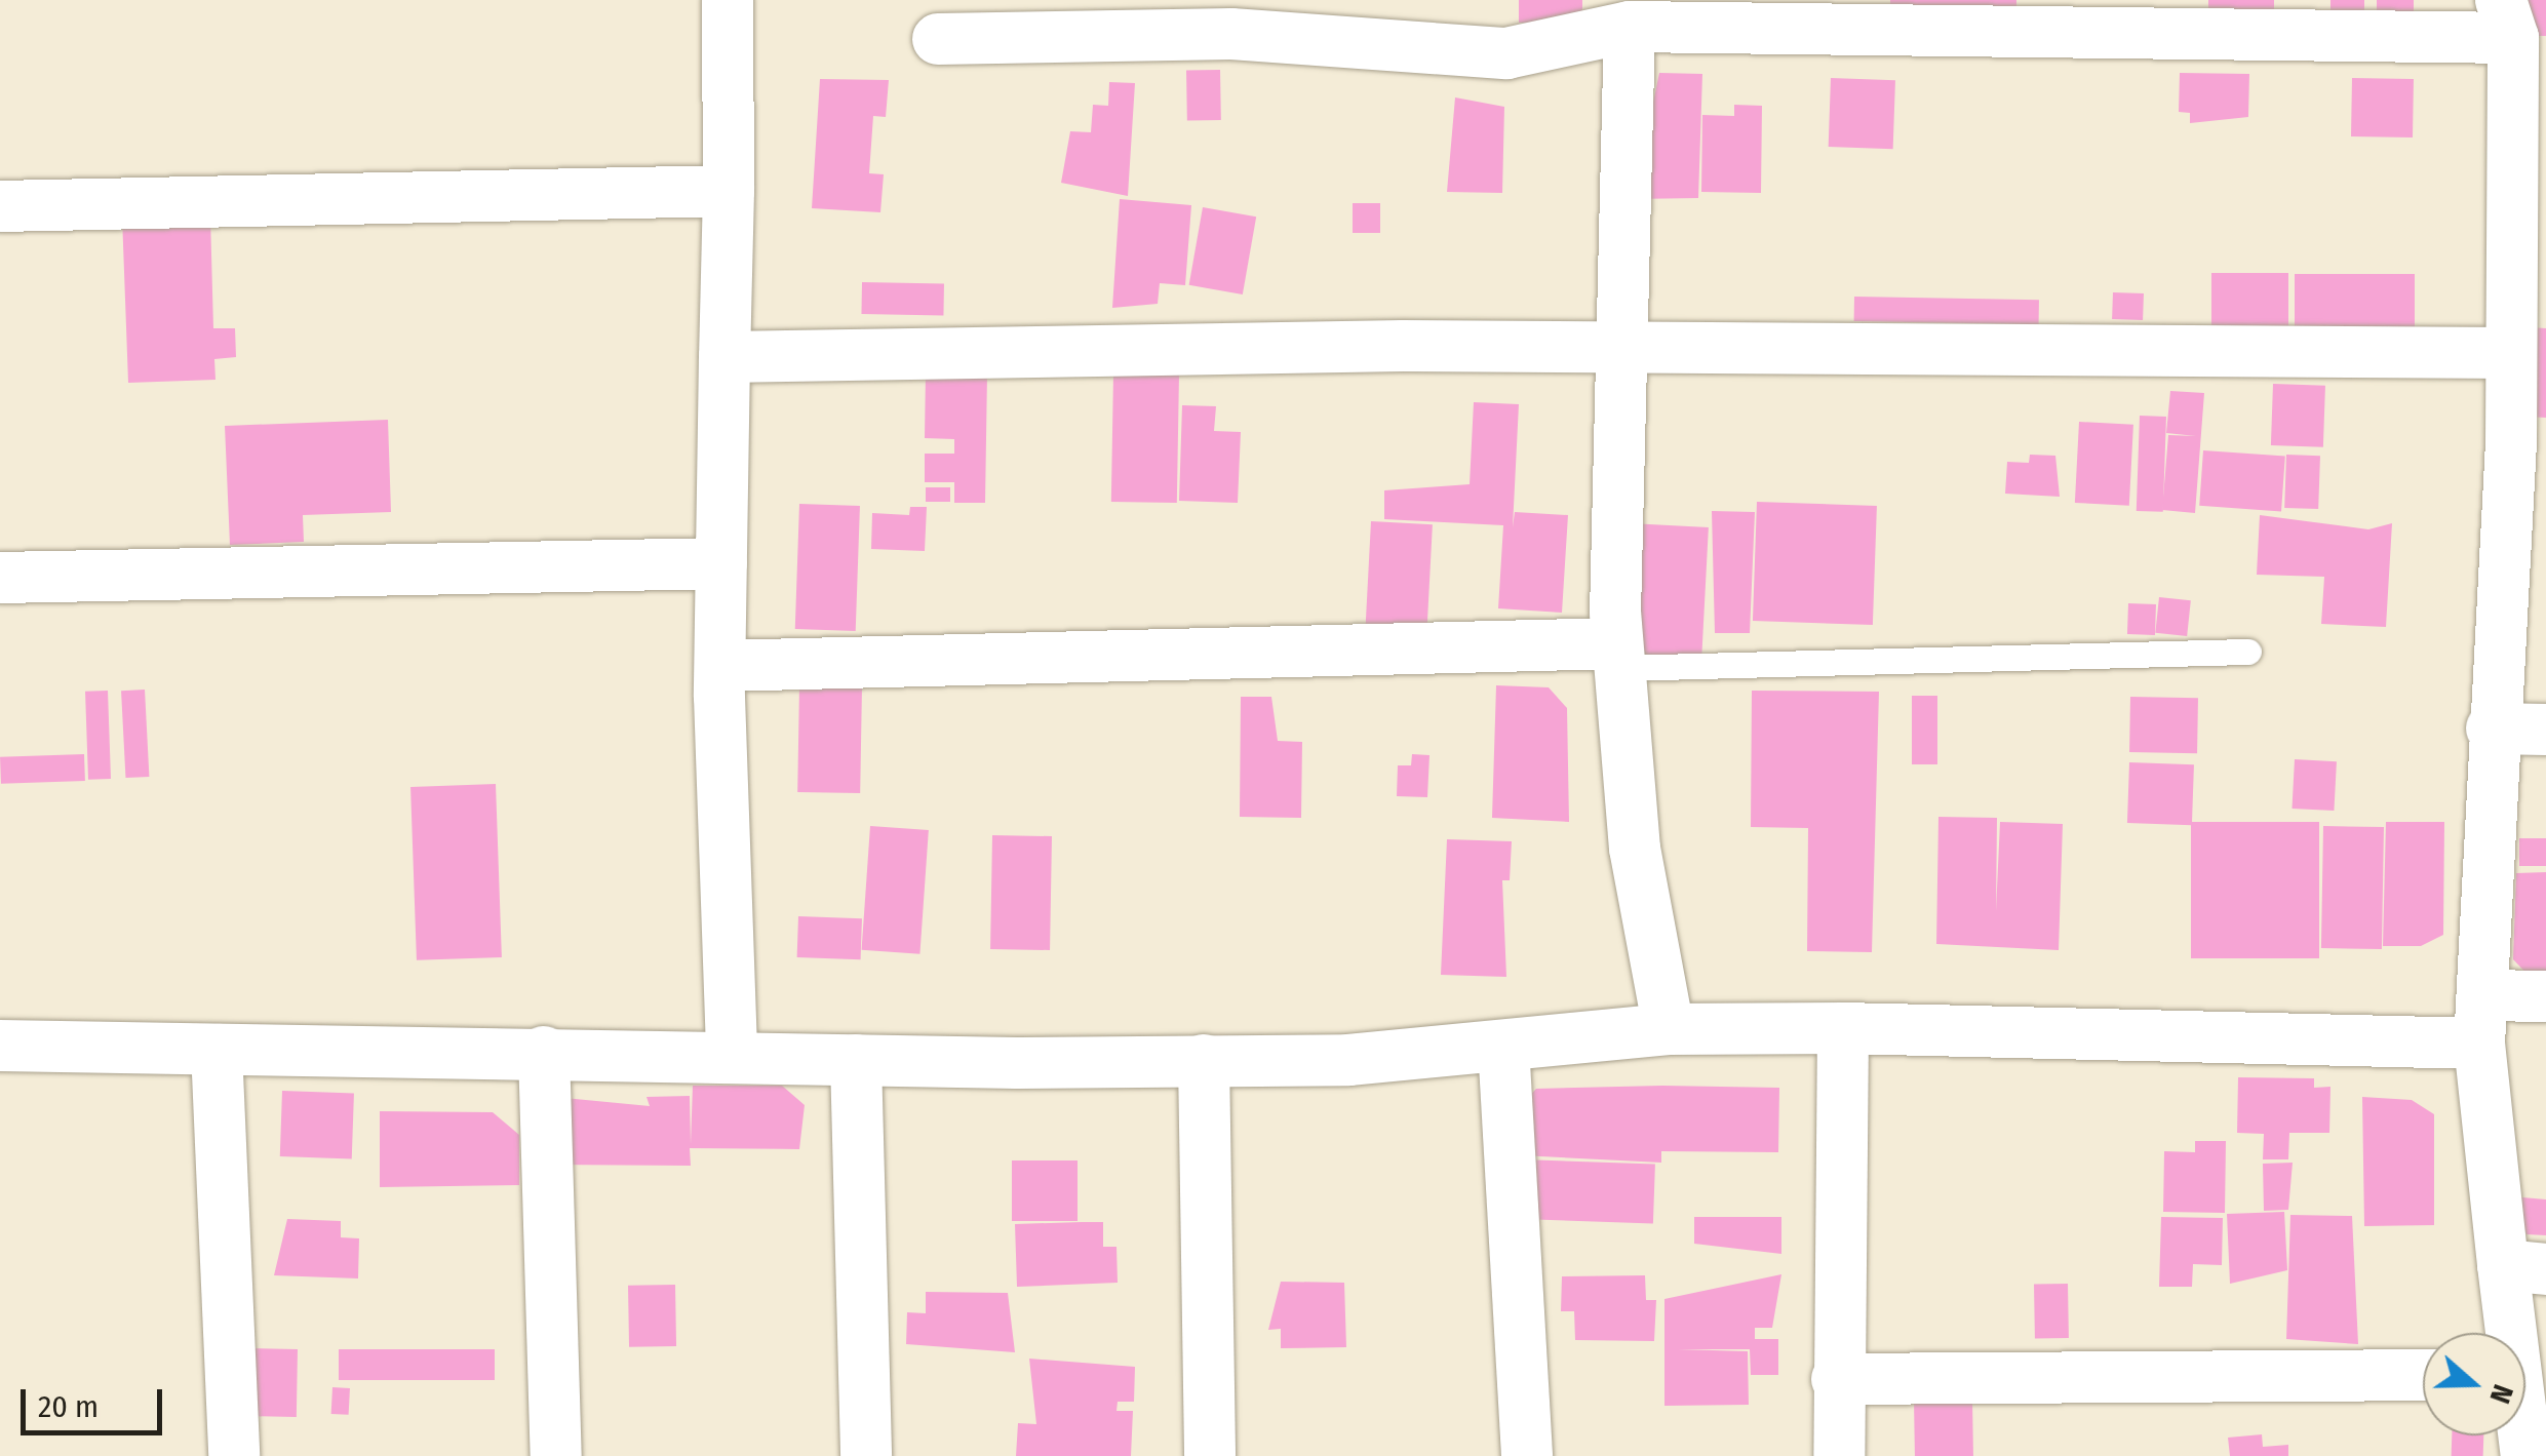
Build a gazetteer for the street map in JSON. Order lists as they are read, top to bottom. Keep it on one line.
{"scale_bar":"20 m","north":"right"}
